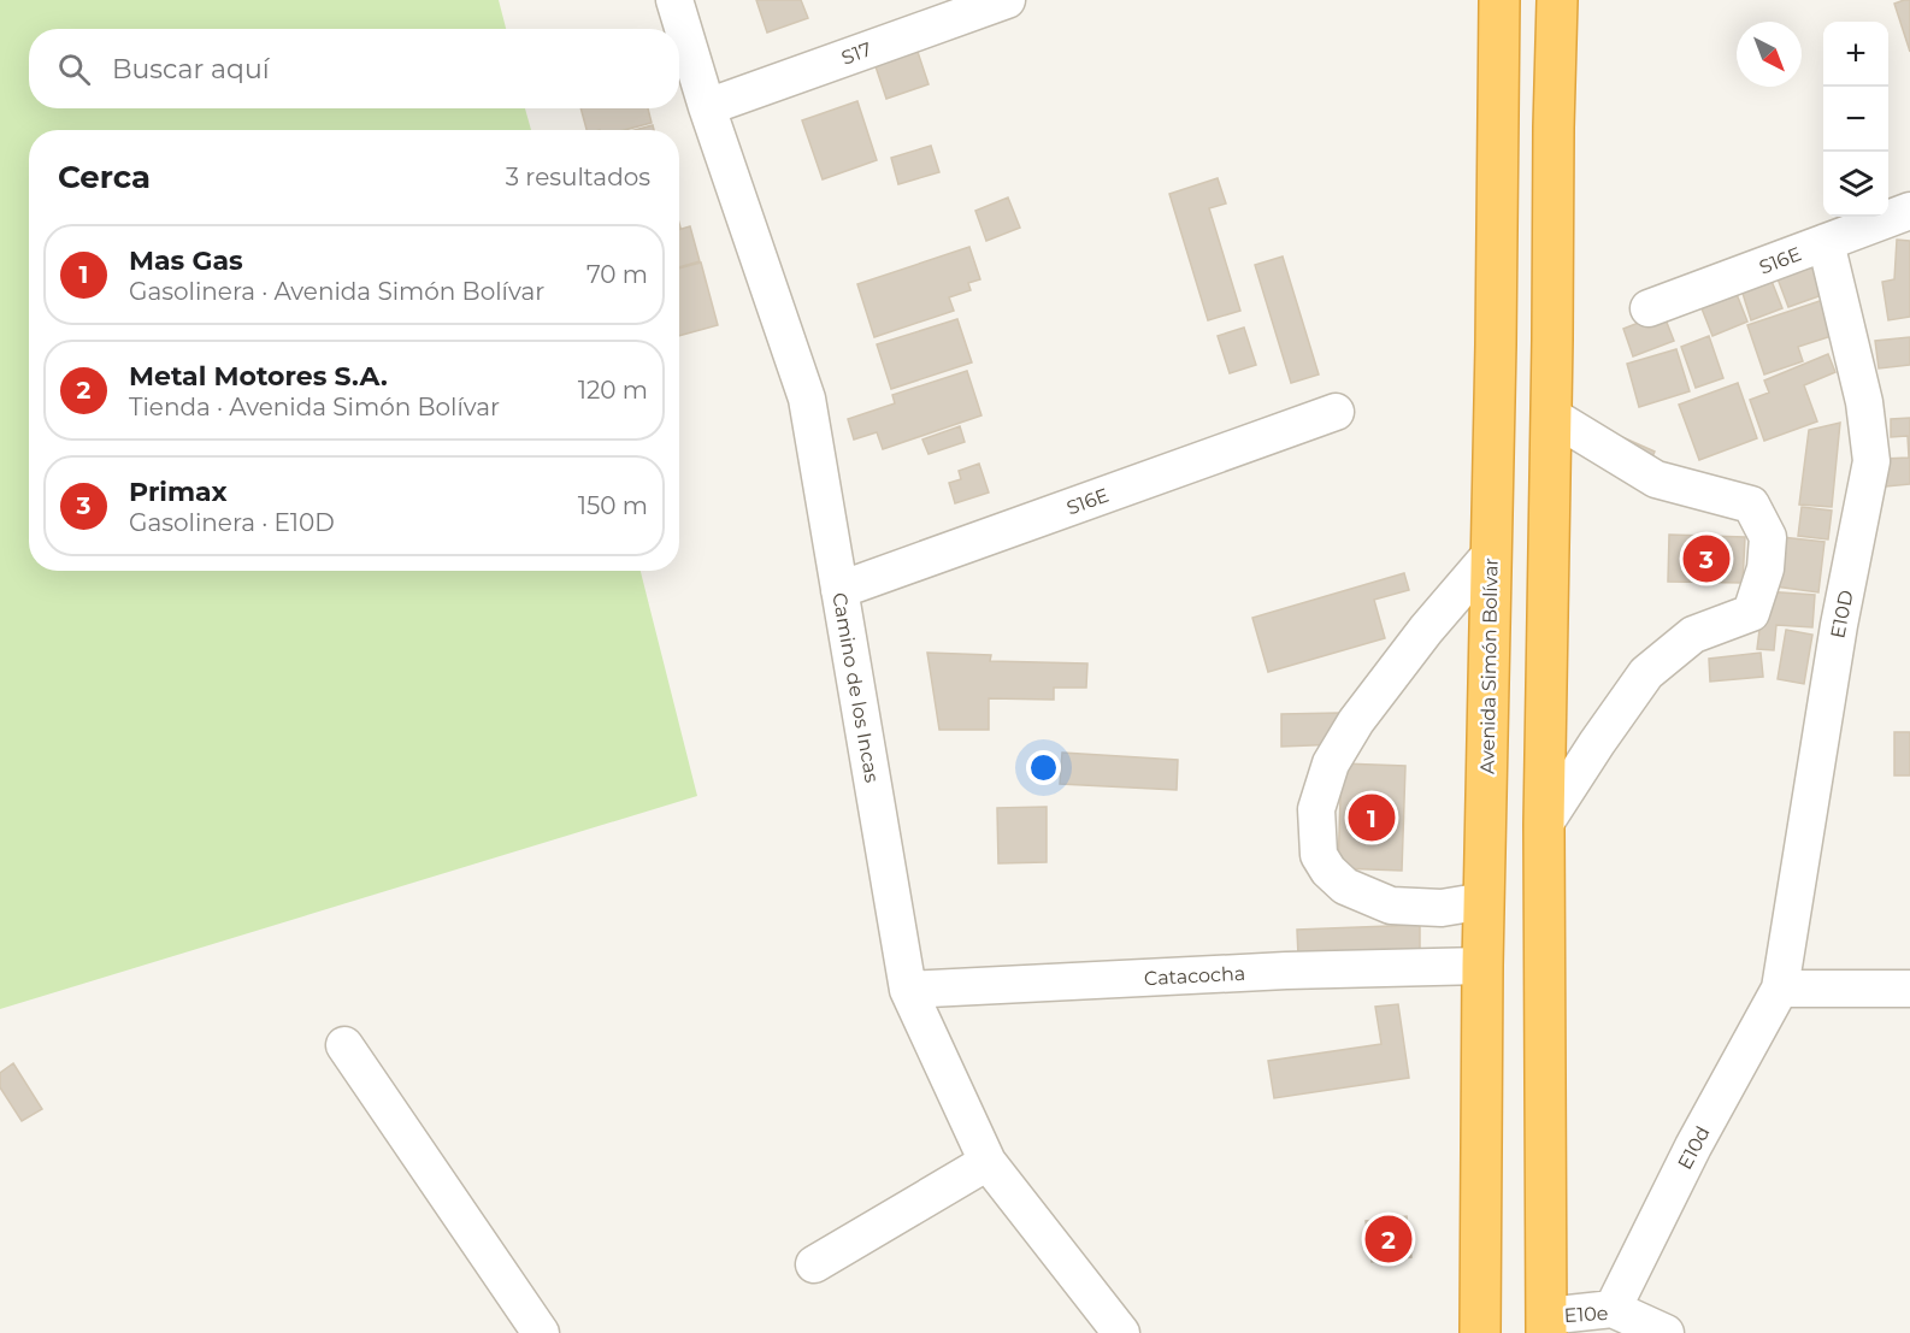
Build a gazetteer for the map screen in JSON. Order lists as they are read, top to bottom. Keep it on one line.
{"streets":{"highway":["Avenida Simón Bolívar"],"street":["S17","S16E","E10D","Camino de los Incas","Catacocha","E10d","E10e"]},"crossings":[["S17","Camino de los Incas"],["S16E","E10D"],["S16E","Camino de los Incas"],["E10D","E10d"],["Avenida Simón Bolívar","Catacocha"],["Camino de los Incas","Catacocha"],["E10d","E10e"]],"north":"bottom right","page":{"map_buttons":["+","−"],"search":"Buscar aquí","heading":["Cerca","3 resultados"],"list":[{"mark":"1","name":"Mas Gas","note":"Gasolinera · Avenida Simón Bolívar","value":"70 m"},{"mark":"2","name":"Metal Motores S.A.","note":"Tienda · Avenida Simón Bolívar","value":"120 m"},{"mark":"3","name":"Primax","note":"Gasolinera · E10D","value":"150 m"}],"pins":["3","1","2"]}}
